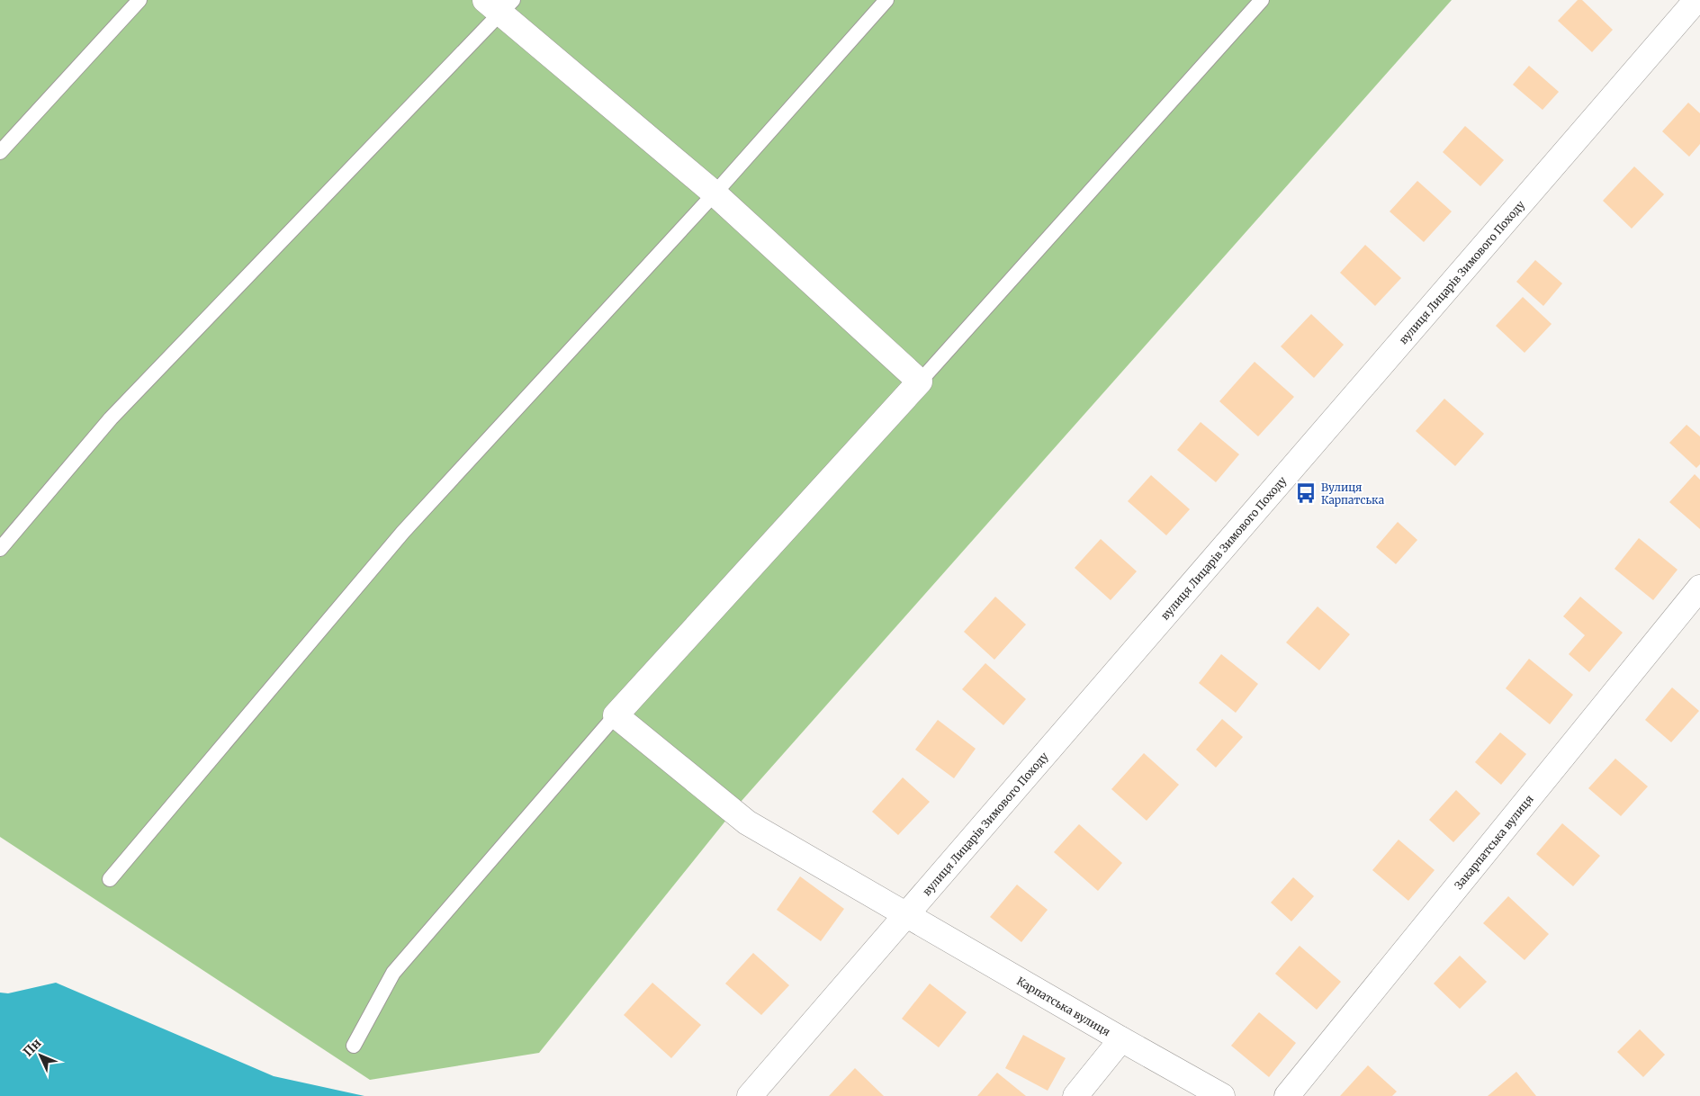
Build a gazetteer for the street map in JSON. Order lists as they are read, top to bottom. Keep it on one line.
{"streets":{"street":["вулиця Лицарів Зимового Походу","Закарпатська вулиця","Карпатська вулиця"]},"crossings":[["вулиця Лицарів Зимового Походу","Карпатська вулиця"]],"places":{"bus stop":["Вулиця Карпатська"]},"north":"top left"}
